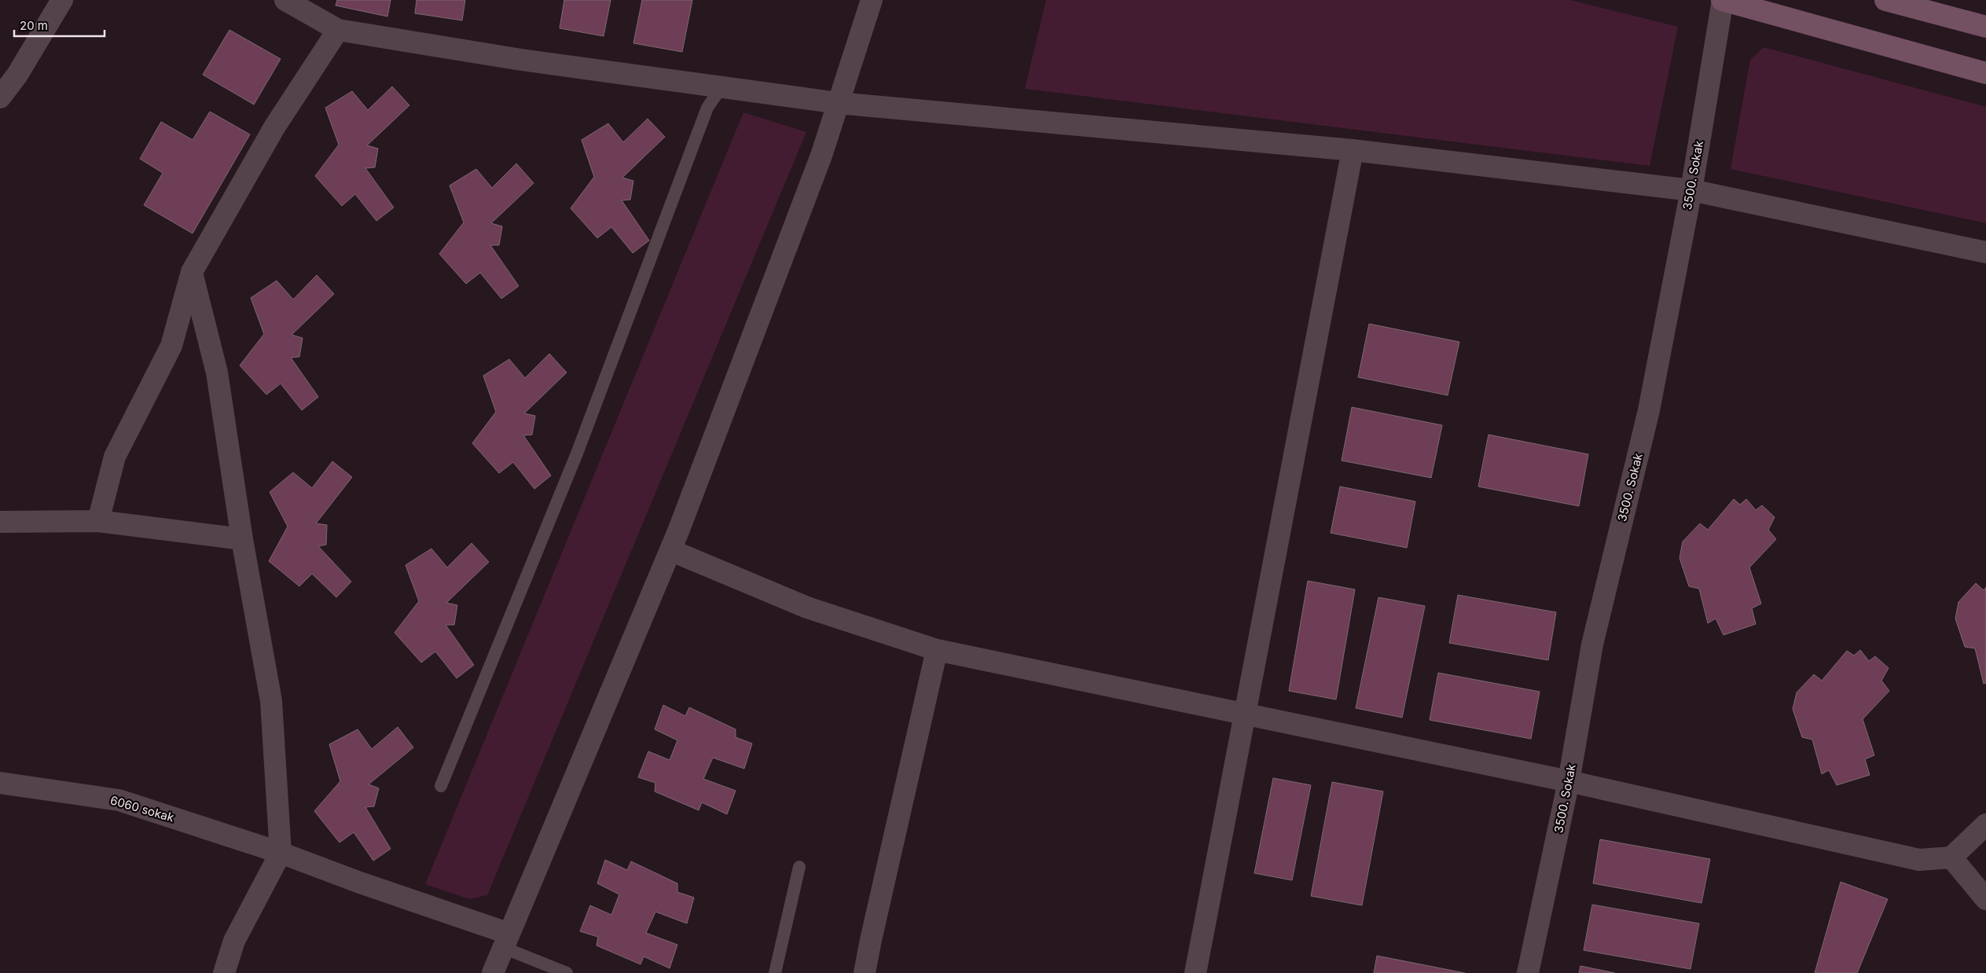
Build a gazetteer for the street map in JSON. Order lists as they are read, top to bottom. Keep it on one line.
{"streets":{"street":["3500. Sokak","6060 sokak"]},"scale_bar":"20 m"}
